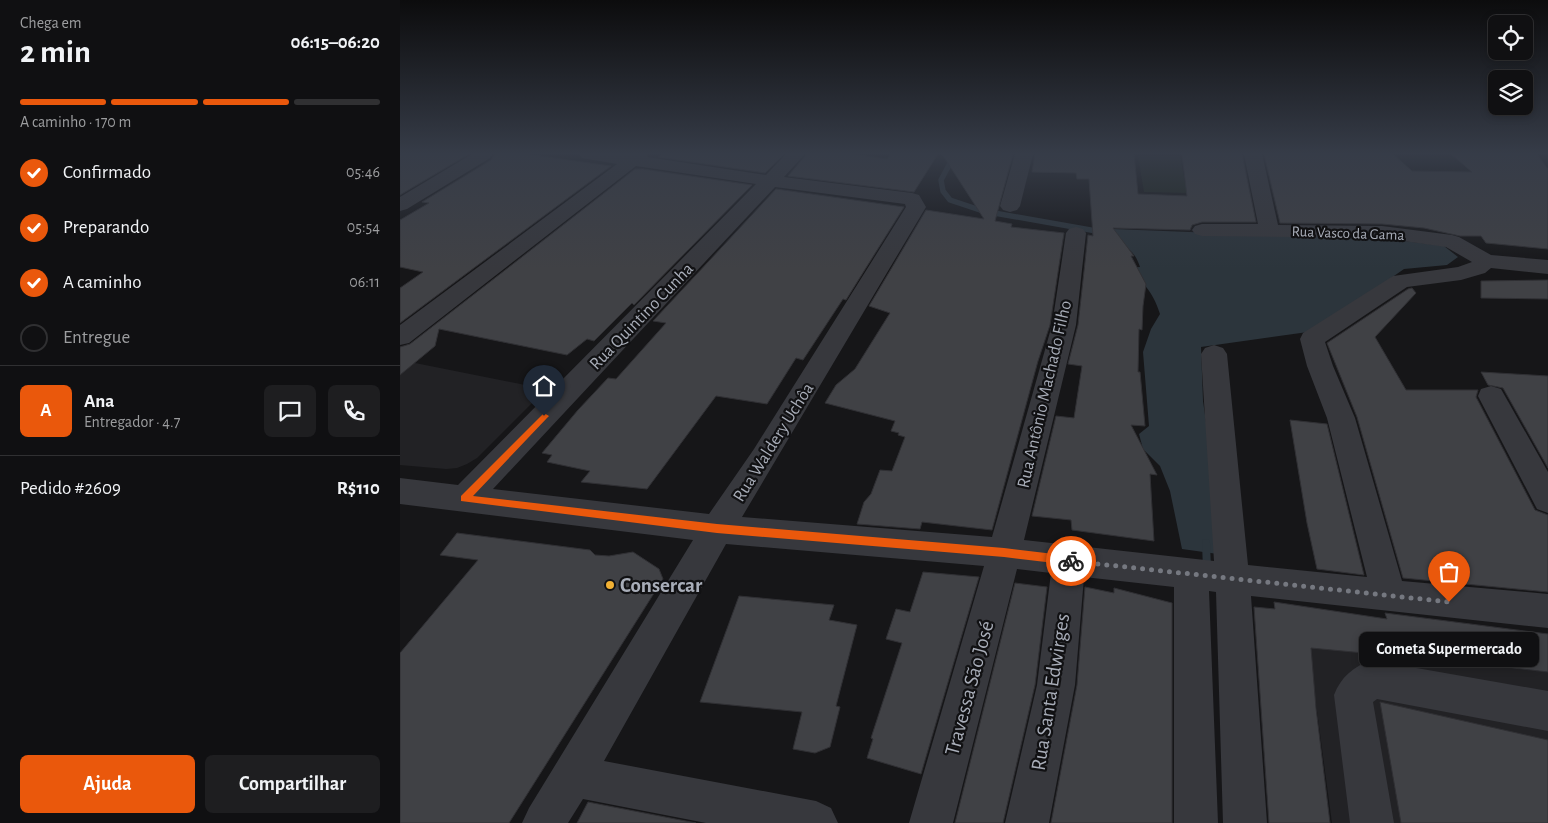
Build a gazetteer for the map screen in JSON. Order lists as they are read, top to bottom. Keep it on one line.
{"streets":{"street":["Rua Vasco da Gama","Rua Quintino Cunha","Rua Antônio Machado Filho","Rua Waldery Uchôa","Travessa São José","Rua Santa Edwirges"]},"crossings":[["Rua Antônio Machado Filho","Travessa São José"]],"places":["Consercar","Cometa Supermercado"],"page":{"heading":["2 min","Chega em","06:15–06:20"],"panel":["Ana","Entregador · 4.7","Pedido #2609","R$110"],"bar":"A caminho · 170 m","list":[["Confirmado","05:46"],["Preparando","05:54"],["A caminho","06:11"],"Entregue"],"round":"A","bubble":"Cometa Supermercado","buttons":["Ajuda","Compartilhar"]}}
